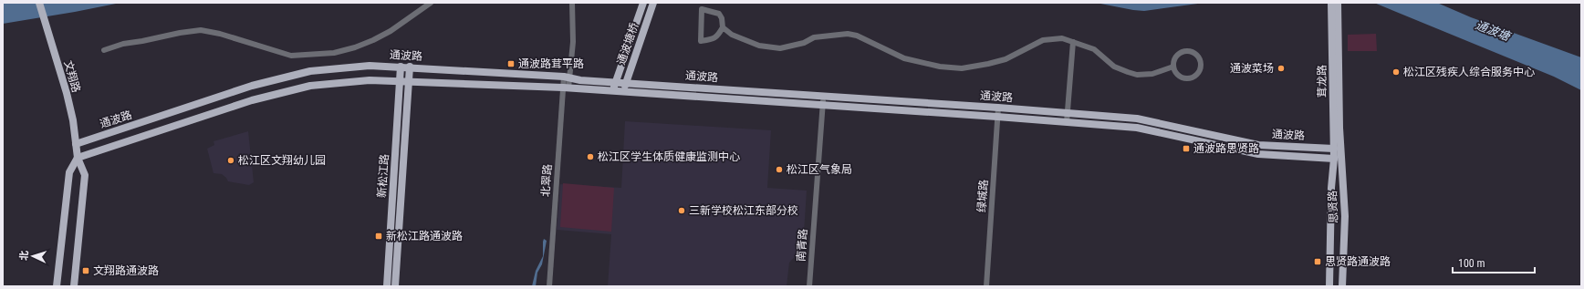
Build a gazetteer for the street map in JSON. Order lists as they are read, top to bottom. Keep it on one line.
{"streets":{"main road":["通波塘桥","通波路","文翔路","茸龙路","新松江路","思贤路"],"street":["北翠路","绿城路","南青路"]},"crossings":[["通波塘桥","通波路"],["通波路","文翔路"],["通波路","茸龙路"],["通波路","新松江路"],["通波路","北翠路"],["通波路","绿城路"],["通波路","思贤路"],["通波路","南青路"],["茸龙路","思贤路"]],"water":["通波塘"],"places":{"transit":["通波路茸平路","通波路思贤路","新松江路通波路","思贤路通波路","文翔路通波路"],"other":["通波菜场","松江区残疾人综合服务中心","松江区学生体质健康监测中心","松江区文翔幼儿园","松江区气象局","三新学校松江东部分校"]},"scale_bar":"100 m","north":"left"}
